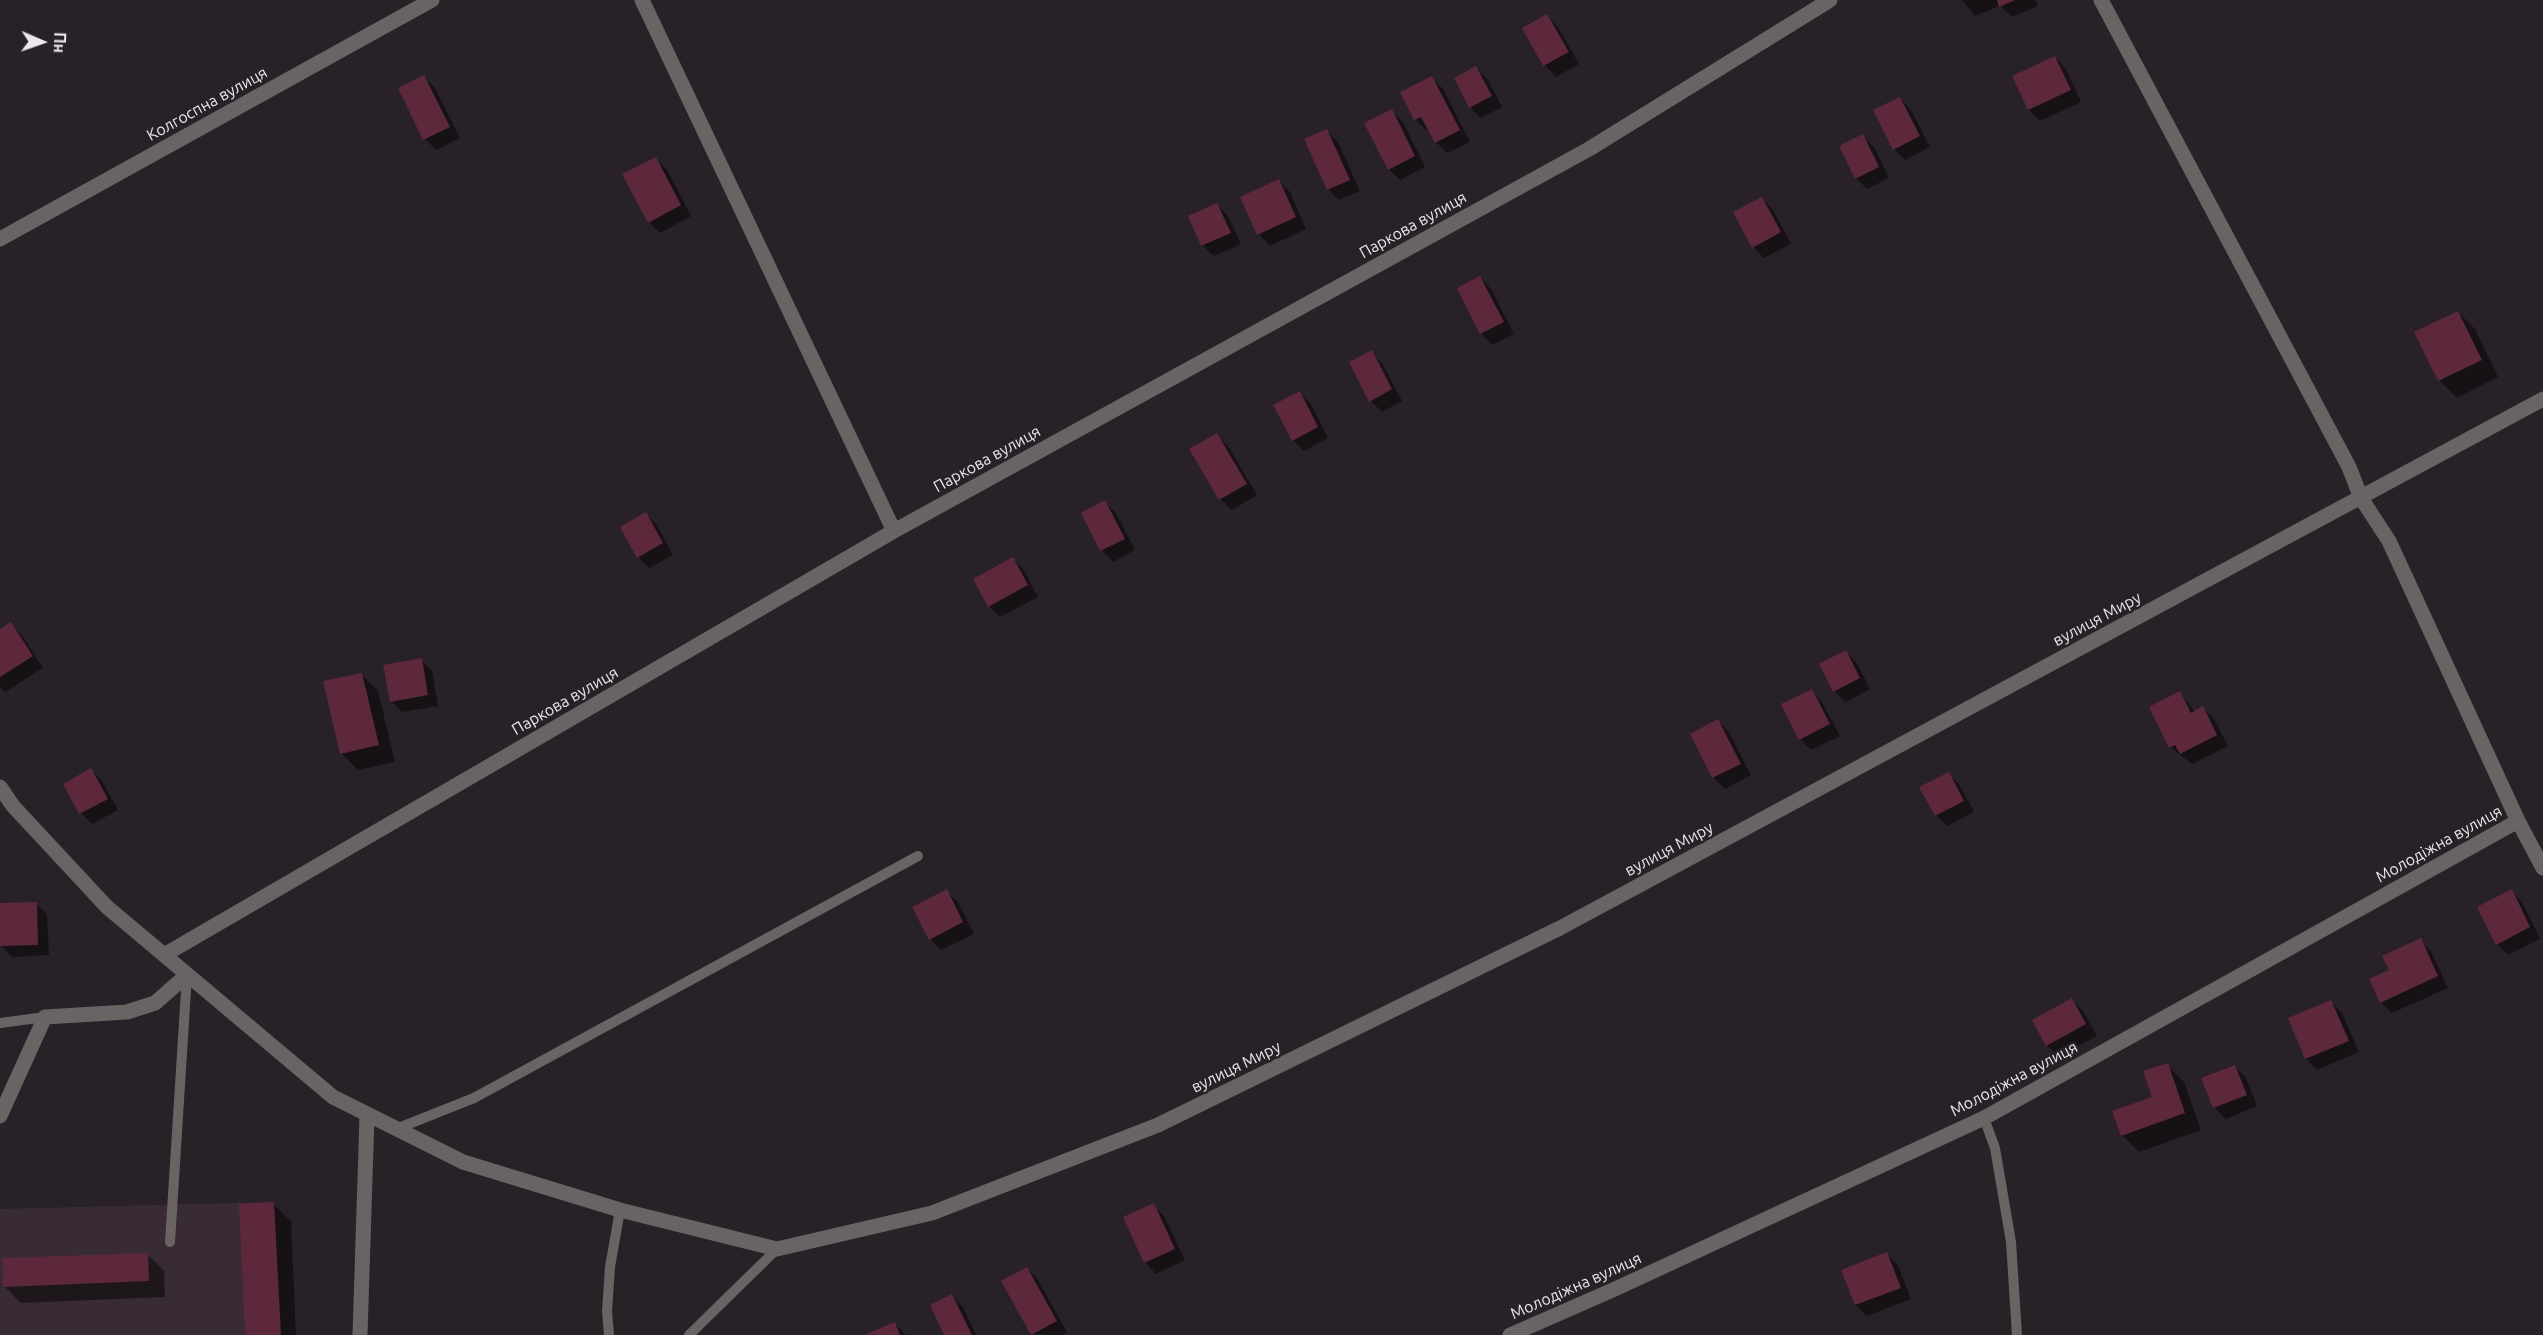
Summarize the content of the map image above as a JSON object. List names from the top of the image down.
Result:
{
  "streets": {
    "street": [
      "Колгоспна вулиця",
      "Паркова вулиця",
      "вулиця Миру",
      "Молодіжна вулиця"
    ]
  },
  "north": "right"
}
